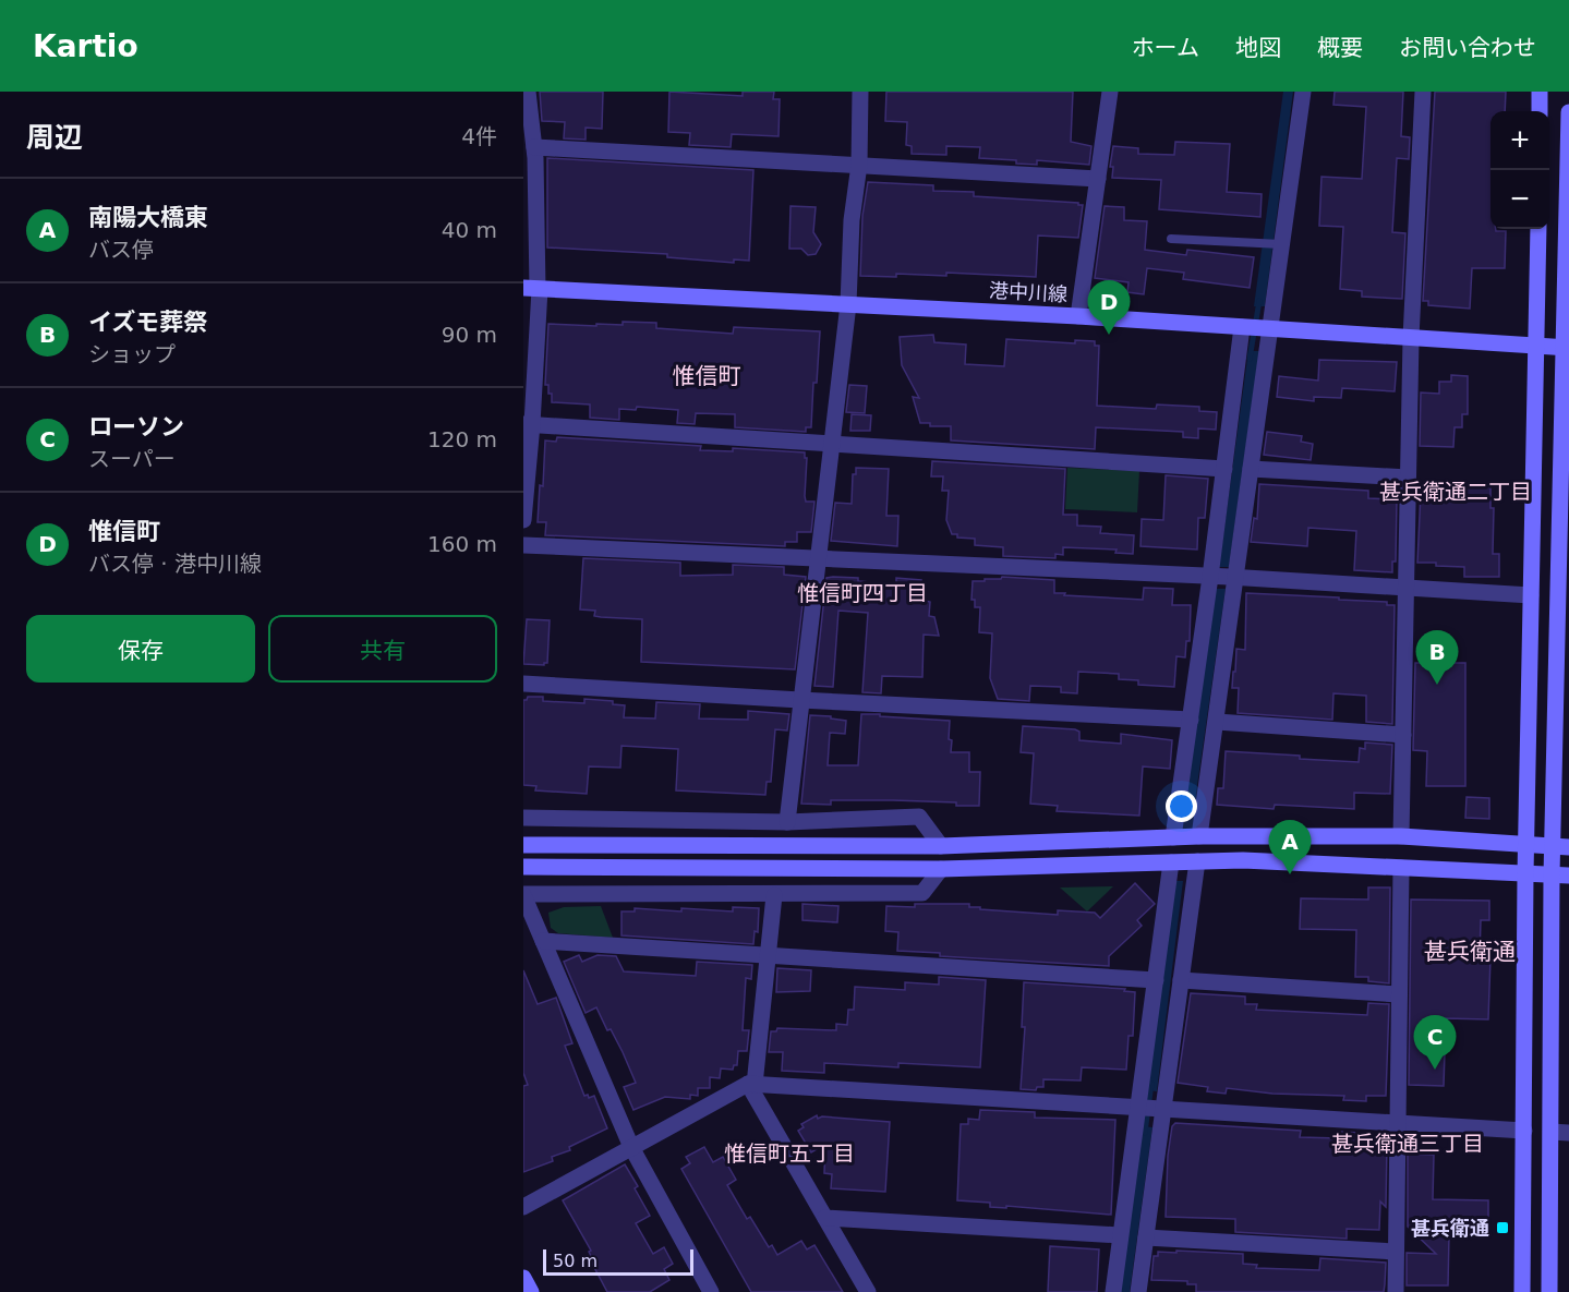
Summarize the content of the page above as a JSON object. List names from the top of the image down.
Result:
{
  "streets": {
    "street": ["港中川線"]
  },
  "districts": [
    "惟信町",
    "甚兵衛通二丁目",
    "惟信町四丁目",
    "甚兵衛通",
    "甚兵衛通三丁目",
    "惟信町五丁目"
  ],
  "places": {
    "transit": ["甚兵衛通"]
  },
  "scale_bar": "50 m",
  "page": {
    "header": "Kartio",
    "nav": [
      "ホーム",
      "地図",
      "概要",
      "お問い合わせ"
    ],
    "heading": ["周辺", "4件"],
    "map_buttons": ["+", "−"],
    "list": [
      {
        "mark": "A",
        "name": "南陽大橋東",
        "note": "バス停",
        "value": "40 m"
      },
      {
        "mark": "B",
        "name": "イズモ葬祭",
        "note": "ショップ",
        "value": "90 m"
      },
      {
        "mark": "C",
        "name": "ローソン",
        "note": "スーパー",
        "value": "120 m"
      },
      {
        "mark": "D",
        "name": "惟信町",
        "note": "バス停 · 港中川線",
        "value": "160 m"
      }
    ],
    "pins": [
      "D",
      "B",
      "A",
      "C"
    ],
    "buttons": ["保存", "共有"],
    "scale": "50 m"
  }
}
